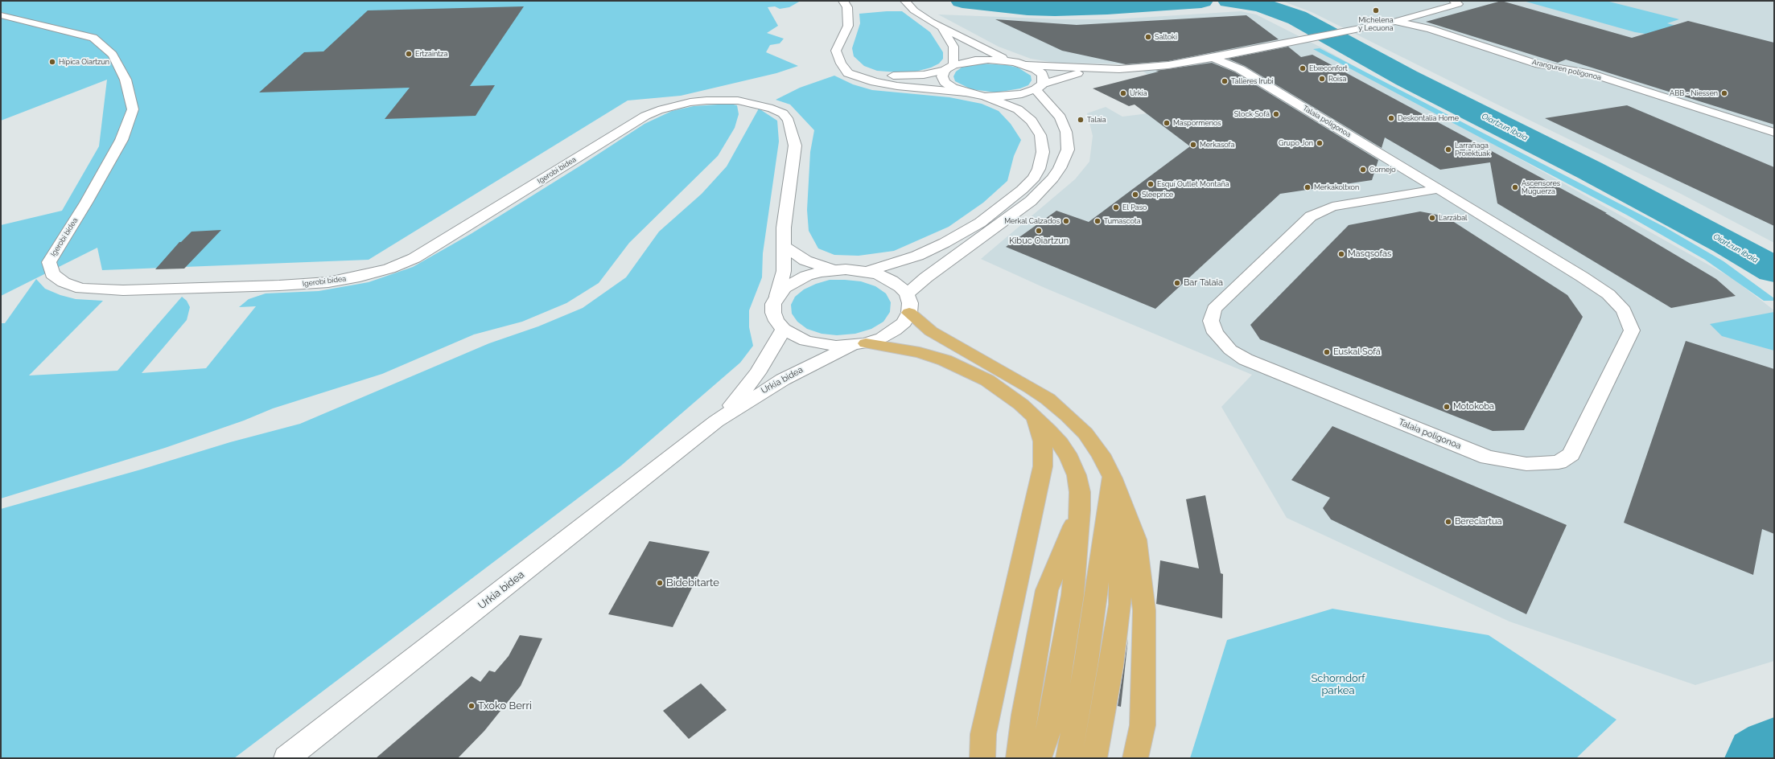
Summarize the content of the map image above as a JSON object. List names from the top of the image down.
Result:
{
  "streets": {
    "street": [
      "Aranguren poligonoa",
      "Talaia poligonoa",
      "Igerobi bidea",
      "Urkia bidea"
    ]
  },
  "crossings": [
    ["Igerobi bidea", "Urkia bidea"]
  ],
  "water": ["Oiartzun ibaia"],
  "parks": ["Schorndorf parkea"],
  "places": [
    "Michelena y Lecuona",
    "Saltoki",
    "Ertzaintza",
    "Hípica Oiartzun",
    "Etxeconfort",
    "Roisa",
    "Talleres Irubi",
    "Urkia",
    "ABB - Niessen",
    "Stock Sofá",
    "Deskontalia Home",
    "Talaia",
    "Maspormenos",
    "Grupo Jon",
    "Merkasofa",
    "Larrañaga Proiektuak",
    "Cornejo",
    "Esquí Outlet Montaña",
    "Merkakoltxon",
    "Ascensores Muguerza",
    "Sleeprice",
    "El Paso",
    "Larzábal",
    "Merkal Calzados",
    "Tumascota",
    "Kibuc Oiartzun",
    "Masqsofas",
    "Bar Talaia",
    "Euskal Sofá",
    "Motokoba",
    "Bereciartua",
    "Bidebitarte",
    "Txoko Berri"
  ]
}
